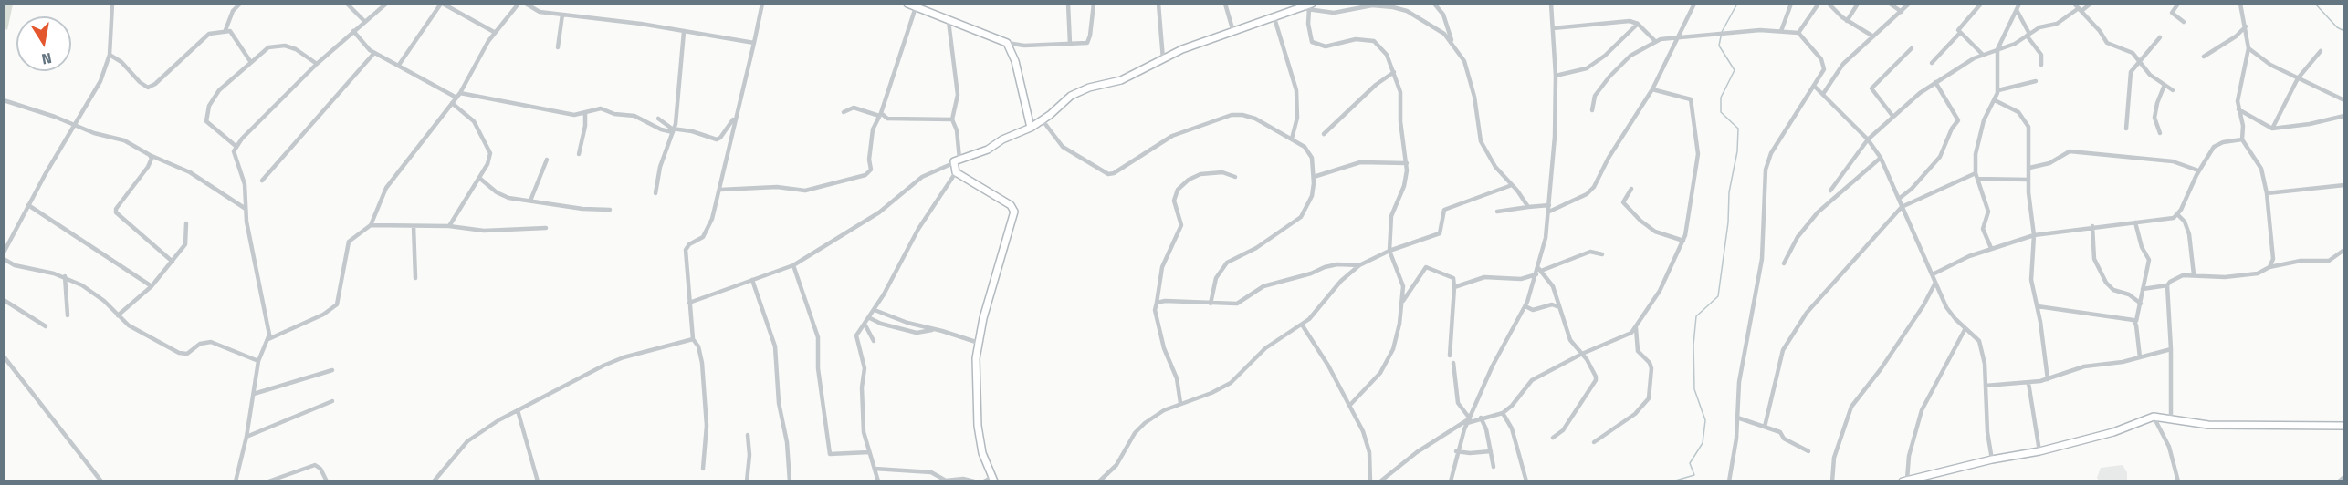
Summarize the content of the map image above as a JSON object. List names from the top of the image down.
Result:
{
  "north": "bottom"
}
